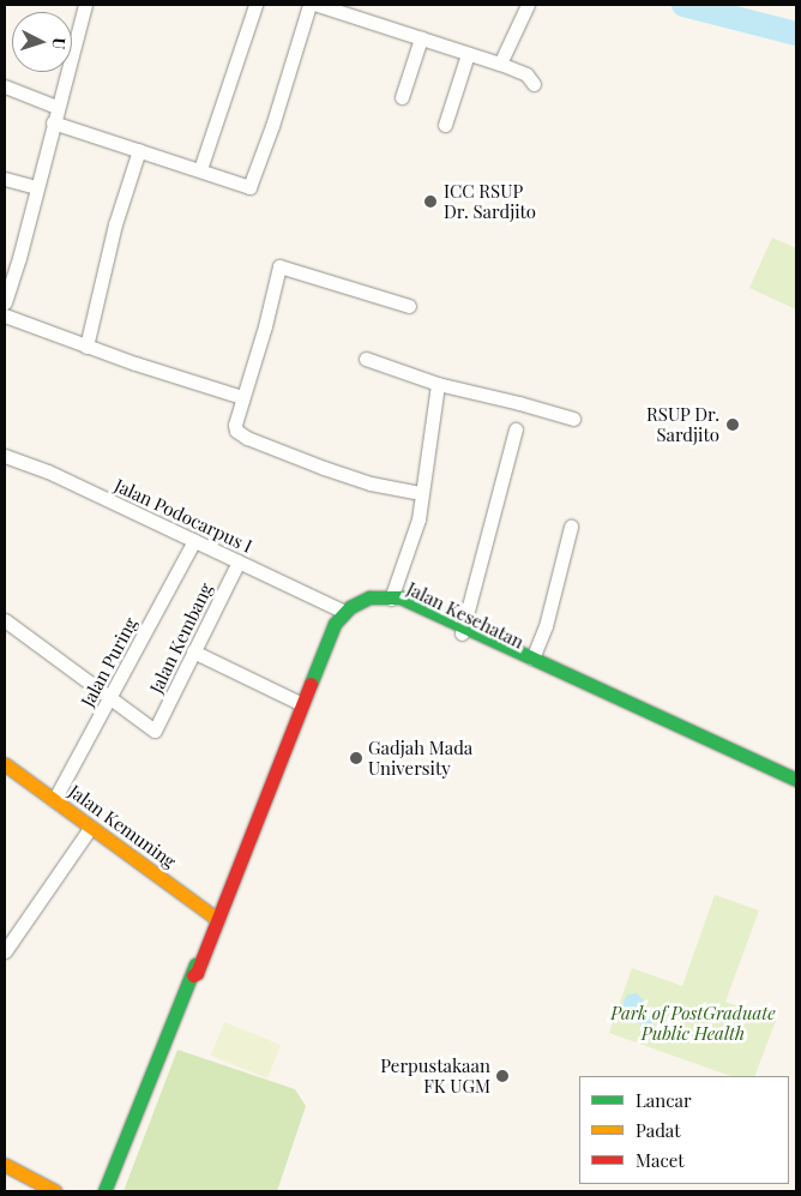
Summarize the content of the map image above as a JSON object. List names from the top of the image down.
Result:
{
  "streets": {
    "street": [
      "Jalan Podocarpus I",
      "Jalan Kesehatan",
      "Jalan Kembang",
      "Jalan Puring",
      "Jalan Kemuning"
    ]
  },
  "crossings": [
    ["Jalan Podocarpus I", "Jalan Kesehatan"],
    ["Jalan Podocarpus I", "Jalan Kembang"],
    ["Jalan Podocarpus I", "Jalan Puring"],
    ["Jalan Kembang", "Jalan Puring"],
    ["Jalan Puring", "Jalan Kemuning"]
  ],
  "parks": ["Park of PostGraduate Public Health"],
  "places": [
    "ICC RSUP Dr. Sardjito",
    "RSUP Dr. Sardjito",
    "Gadjah Mada University",
    "Perpustakaan FK UGM"
  ],
  "legend": ["Lancar", "Padat", "Macet"],
  "north": "right"
}
